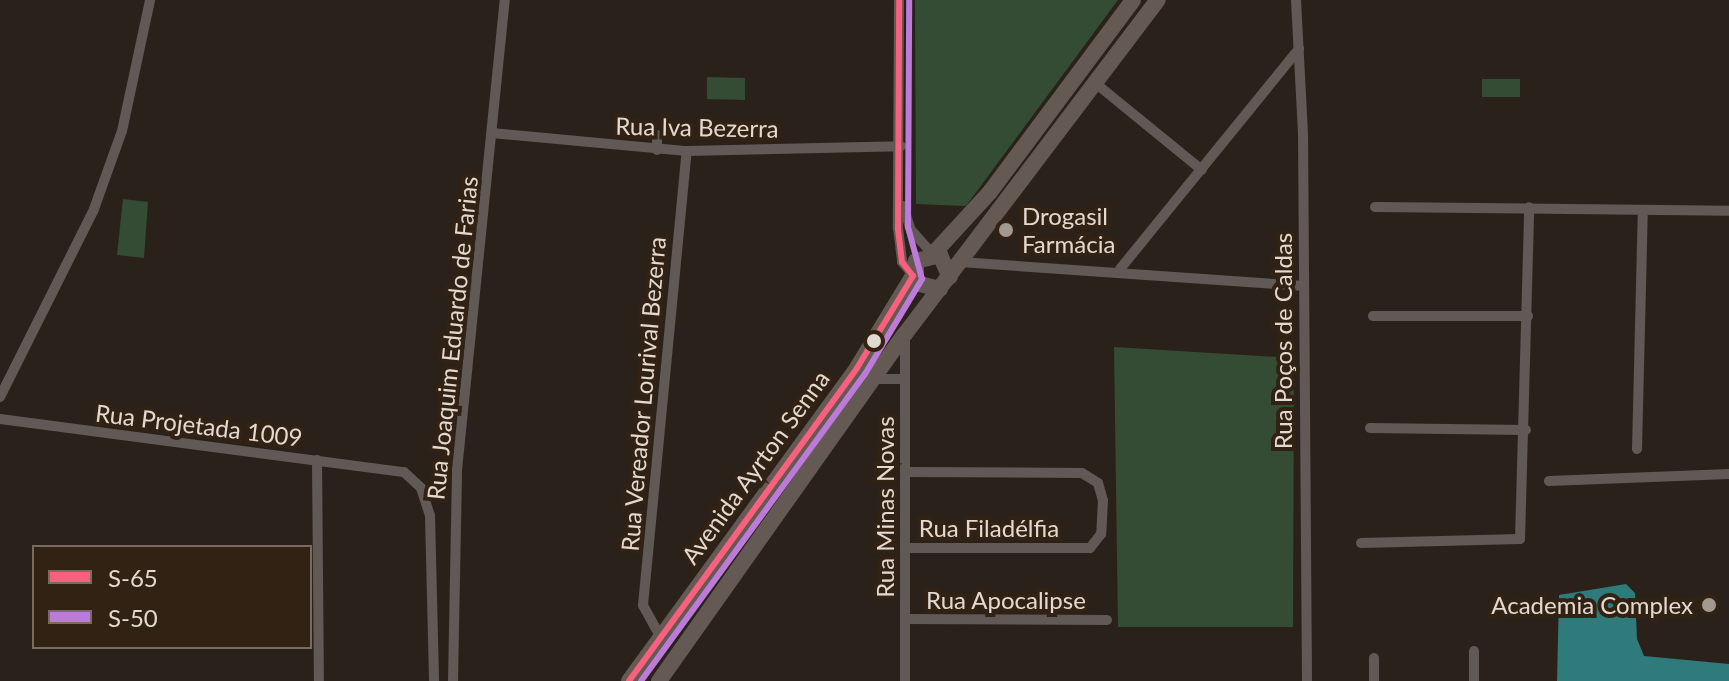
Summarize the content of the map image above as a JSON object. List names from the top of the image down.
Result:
{
  "streets": {
    "main road": ["Avenida Ayrton Senna"],
    "street": [
      "Rua Iva Bezerra",
      "Rua Joaquim Eduardo de Farias",
      "Rua Poços de Caldas",
      "Rua Vereador Lourival Bezerra",
      "Rua Projetada 1009",
      "Rua Minas Novas",
      "Rua Filadélfia",
      "Rua Apocalipse"
    ]
  },
  "crossings": [
    ["Rua Iva Bezerra", "Rua Joaquim Eduardo de Farias"],
    ["Rua Iva Bezerra", "Rua Vereador Lourival Bezerra"],
    ["Rua Joaquim Eduardo de Farias", "Rua Projetada 1009"],
    ["Rua Vereador Lourival Bezerra", "Avenida Ayrton Senna"],
    ["Avenida Ayrton Senna", "Rua Minas Novas"],
    ["Rua Minas Novas", "Rua Filadélfia"],
    ["Rua Minas Novas", "Rua Apocalipse"]
  ],
  "places": ["Drogasil Farmácia", "Academia Complex"],
  "lines": ["transit line S-65", "transit line S-50"],
  "legend": ["S-65", "S-50"]
}
